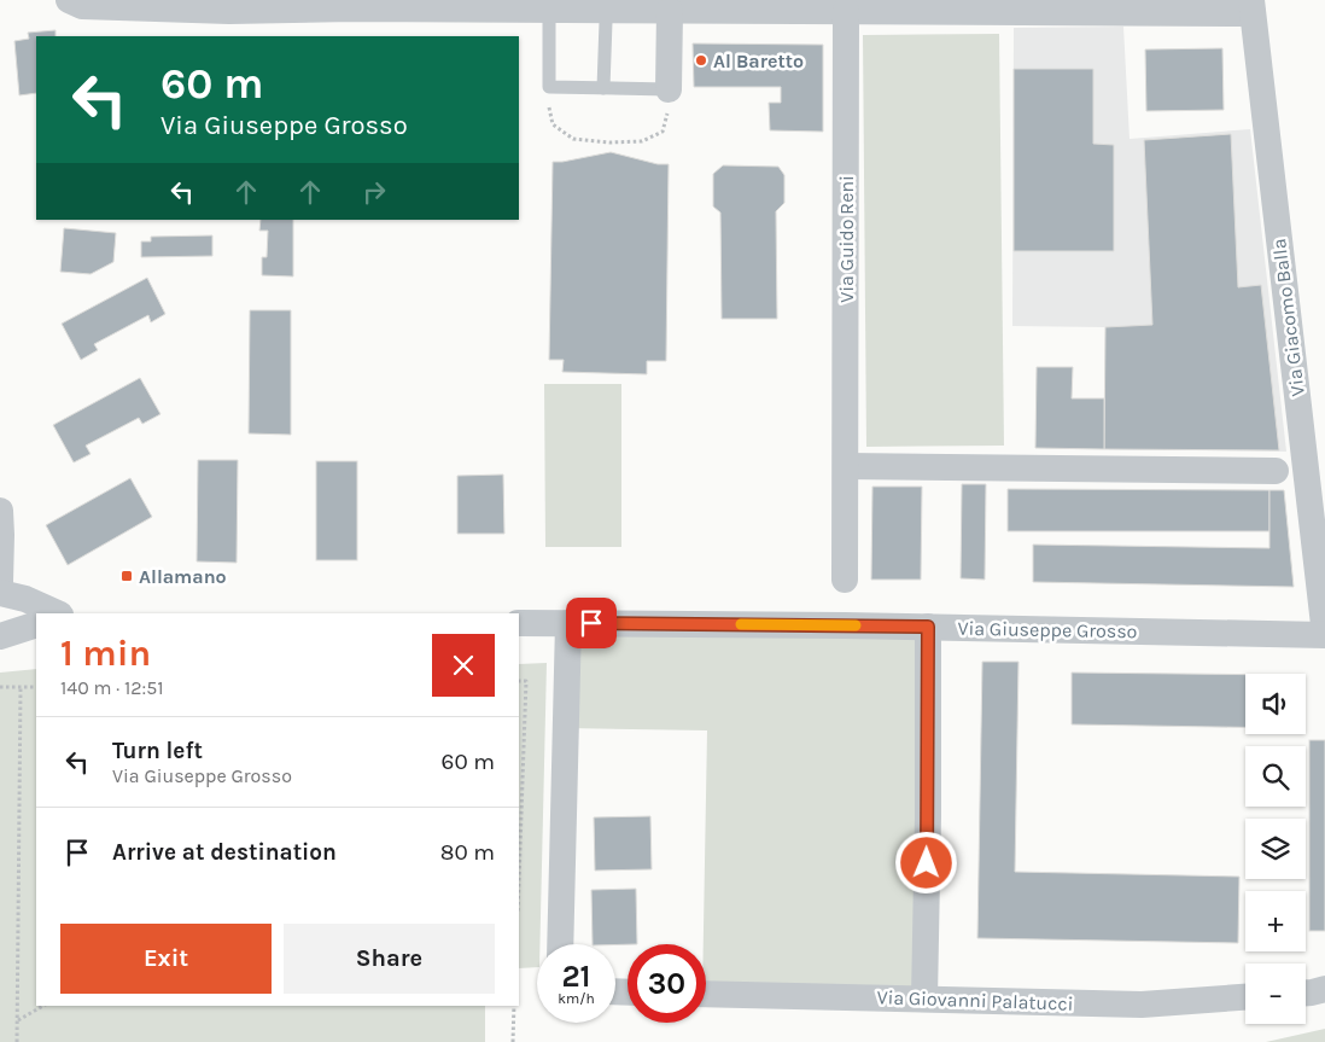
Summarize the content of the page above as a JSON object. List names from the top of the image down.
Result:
{
  "streets": {
    "street": [
      "Via Guido Reni",
      "Via Giacomo Balla",
      "Via Giuseppe Grosso",
      "Via Giovanni Palatucci"
    ]
  },
  "crossings": [
    ["Via Giacomo Balla", "Via Giuseppe Grosso"]
  ],
  "places": {
    "other": ["Al Baretto"],
    "transit": ["Allamano"]
  },
  "page": {
    "turn": ["60 m", "Via Giuseppe Grosso"],
    "heading": ["1 min", "140 m · 12:51"],
    "map_buttons": ["+", "−"],
    "list": [
      {
        "name": "Turn left",
        "note": "Via Giuseppe Grosso",
        "value": "60 m"
      },
      {
        "name": "Arrive at destination",
        "value": "80 m"
      }
    ],
    "buttons": ["Exit", "Share"],
    "speed": "21 km/h",
    "limit": "30"
  }
}
